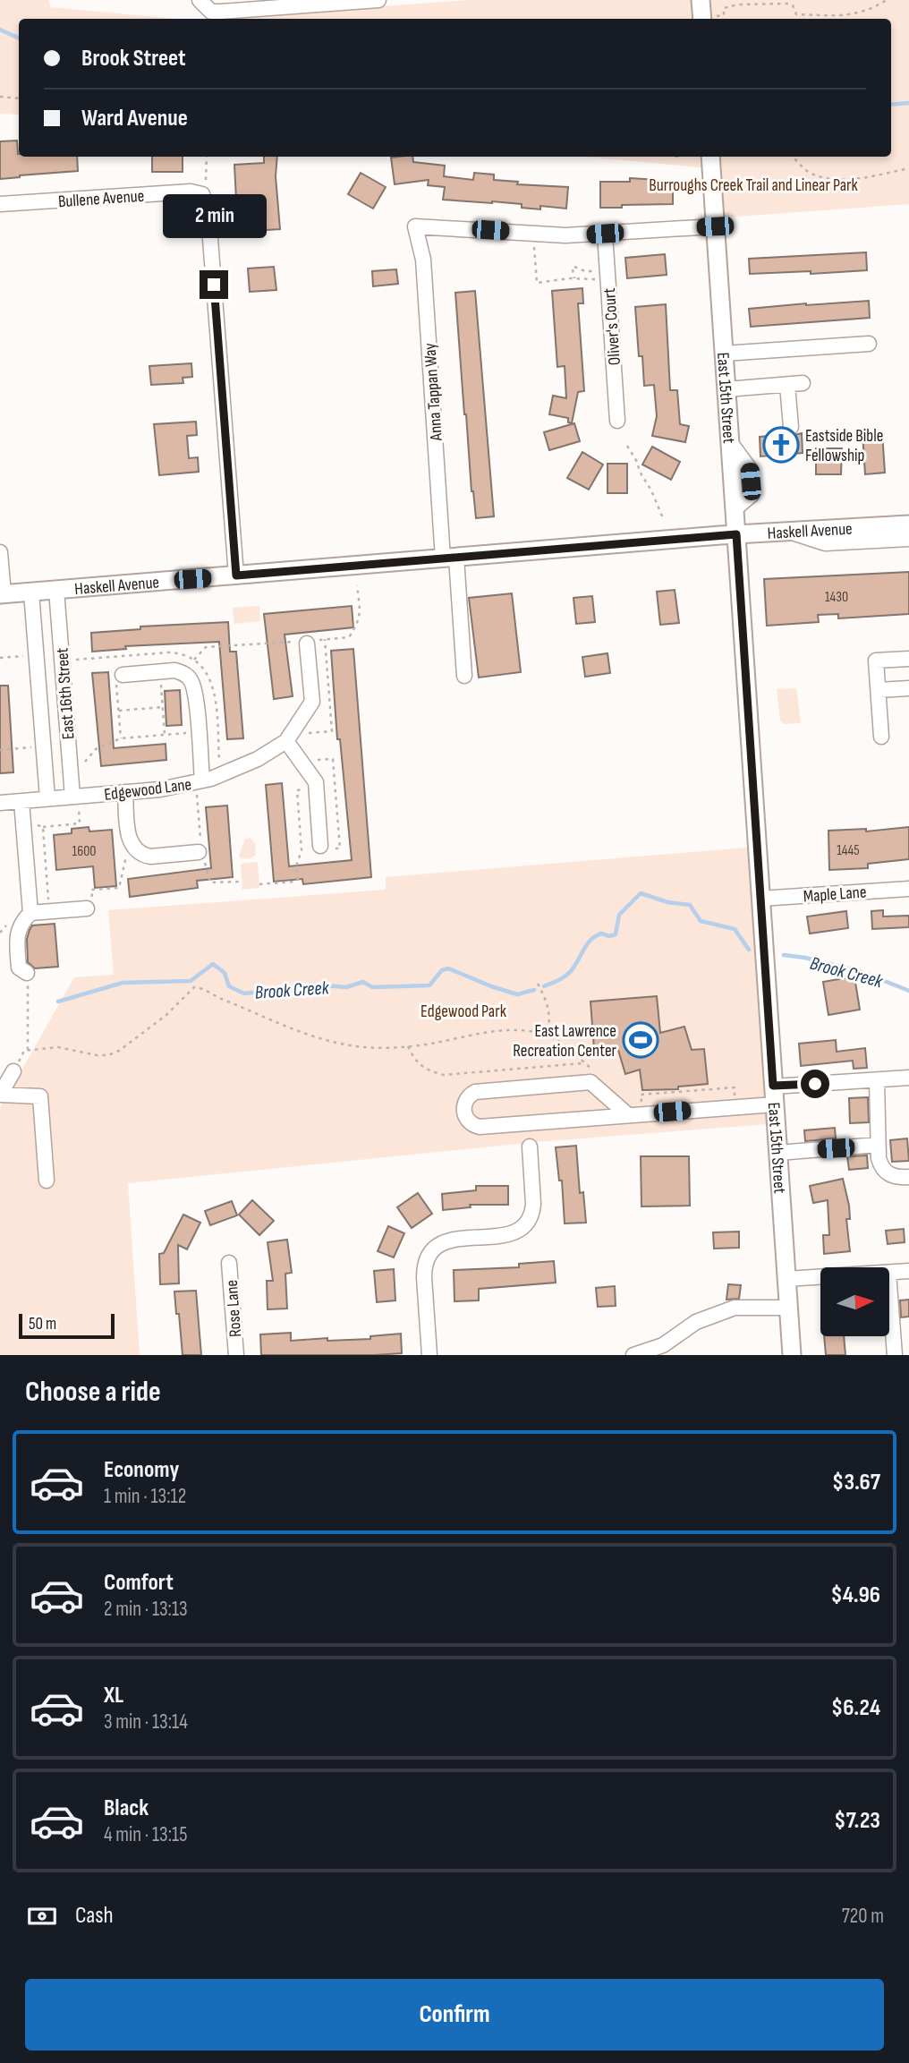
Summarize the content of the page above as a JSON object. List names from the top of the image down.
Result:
{
  "streets": {
    "main road": ["East 15th Street", "Haskell Avenue"],
    "street": [
      "Bullene Avenue",
      "Oliver's Court",
      "Anna Tappan Way",
      "East 16th Street",
      "Edgewood Lane",
      "Maple Lane",
      "Rose Lane"
    ]
  },
  "crossings": [
    ["Oliver's Court", "Anna Tappan Way"],
    ["Anna Tappan Way", "Haskell Avenue"],
    ["East 15th Street", "Haskell Avenue"],
    ["East 15th Street", "Maple Lane"],
    ["Haskell Avenue", "East 16th Street"],
    ["East 16th Street", "Edgewood Lane"]
  ],
  "water": ["Brook Creek"],
  "parks": ["Burroughs Creek Trail and Linear Park", "Edgewood Park"],
  "places": {
    "church": ["Eastside Bible Fellowship"],
    "sports": ["East Lawrence Recreation Center"]
  },
  "house_numbers": ["1430", "1445", "1600"],
  "scale_bar": "50 m",
  "north": "right",
  "page": {
    "banner": ["Brook Street", "Ward Avenue"],
    "bubble": "2 min",
    "scale": "50 m",
    "heading": "Choose a ride",
    "list": [
      {
        "name": "Economy",
        "note": "1 min · 13:12",
        "value": "$3.67"
      },
      {
        "name": "Comfort",
        "note": "2 min · 13:13",
        "value": "$4.96"
      },
      {
        "name": "XL",
        "note": "3 min · 13:14",
        "value": "$6.24"
      },
      {
        "name": "Black",
        "note": "4 min · 13:15",
        "value": "$7.23"
      }
    ],
    "pay": ["Cash", "720 m"],
    "buttons": "Confirm"
  }
}
